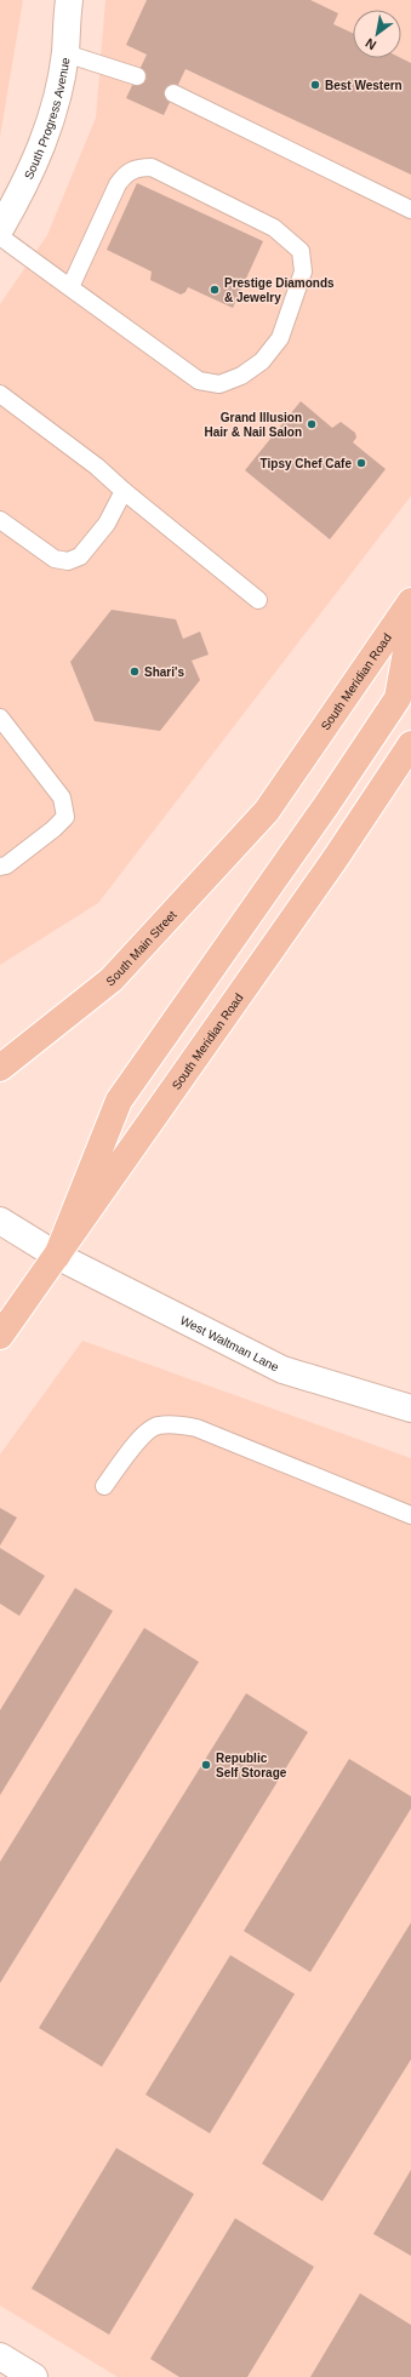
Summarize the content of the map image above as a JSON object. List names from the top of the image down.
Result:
{
  "streets": {
    "main road": ["South Meridian Road", "South Main Street"],
    "street": ["South Progress Avenue", "West Waltman Lane"]
  },
  "crossings": [
    ["South Meridian Road", "South Main Street"],
    ["South Meridian Road", "West Waltman Lane"]
  ],
  "places": [
    "Best Western",
    "Prestige Diamonds & Jewelry",
    "Grand Illusion Hair & Nail Salon",
    "Tipsy Chef Cafe",
    "Shari's",
    "Republic Self Storage"
  ],
  "north": "bottom left"
}
